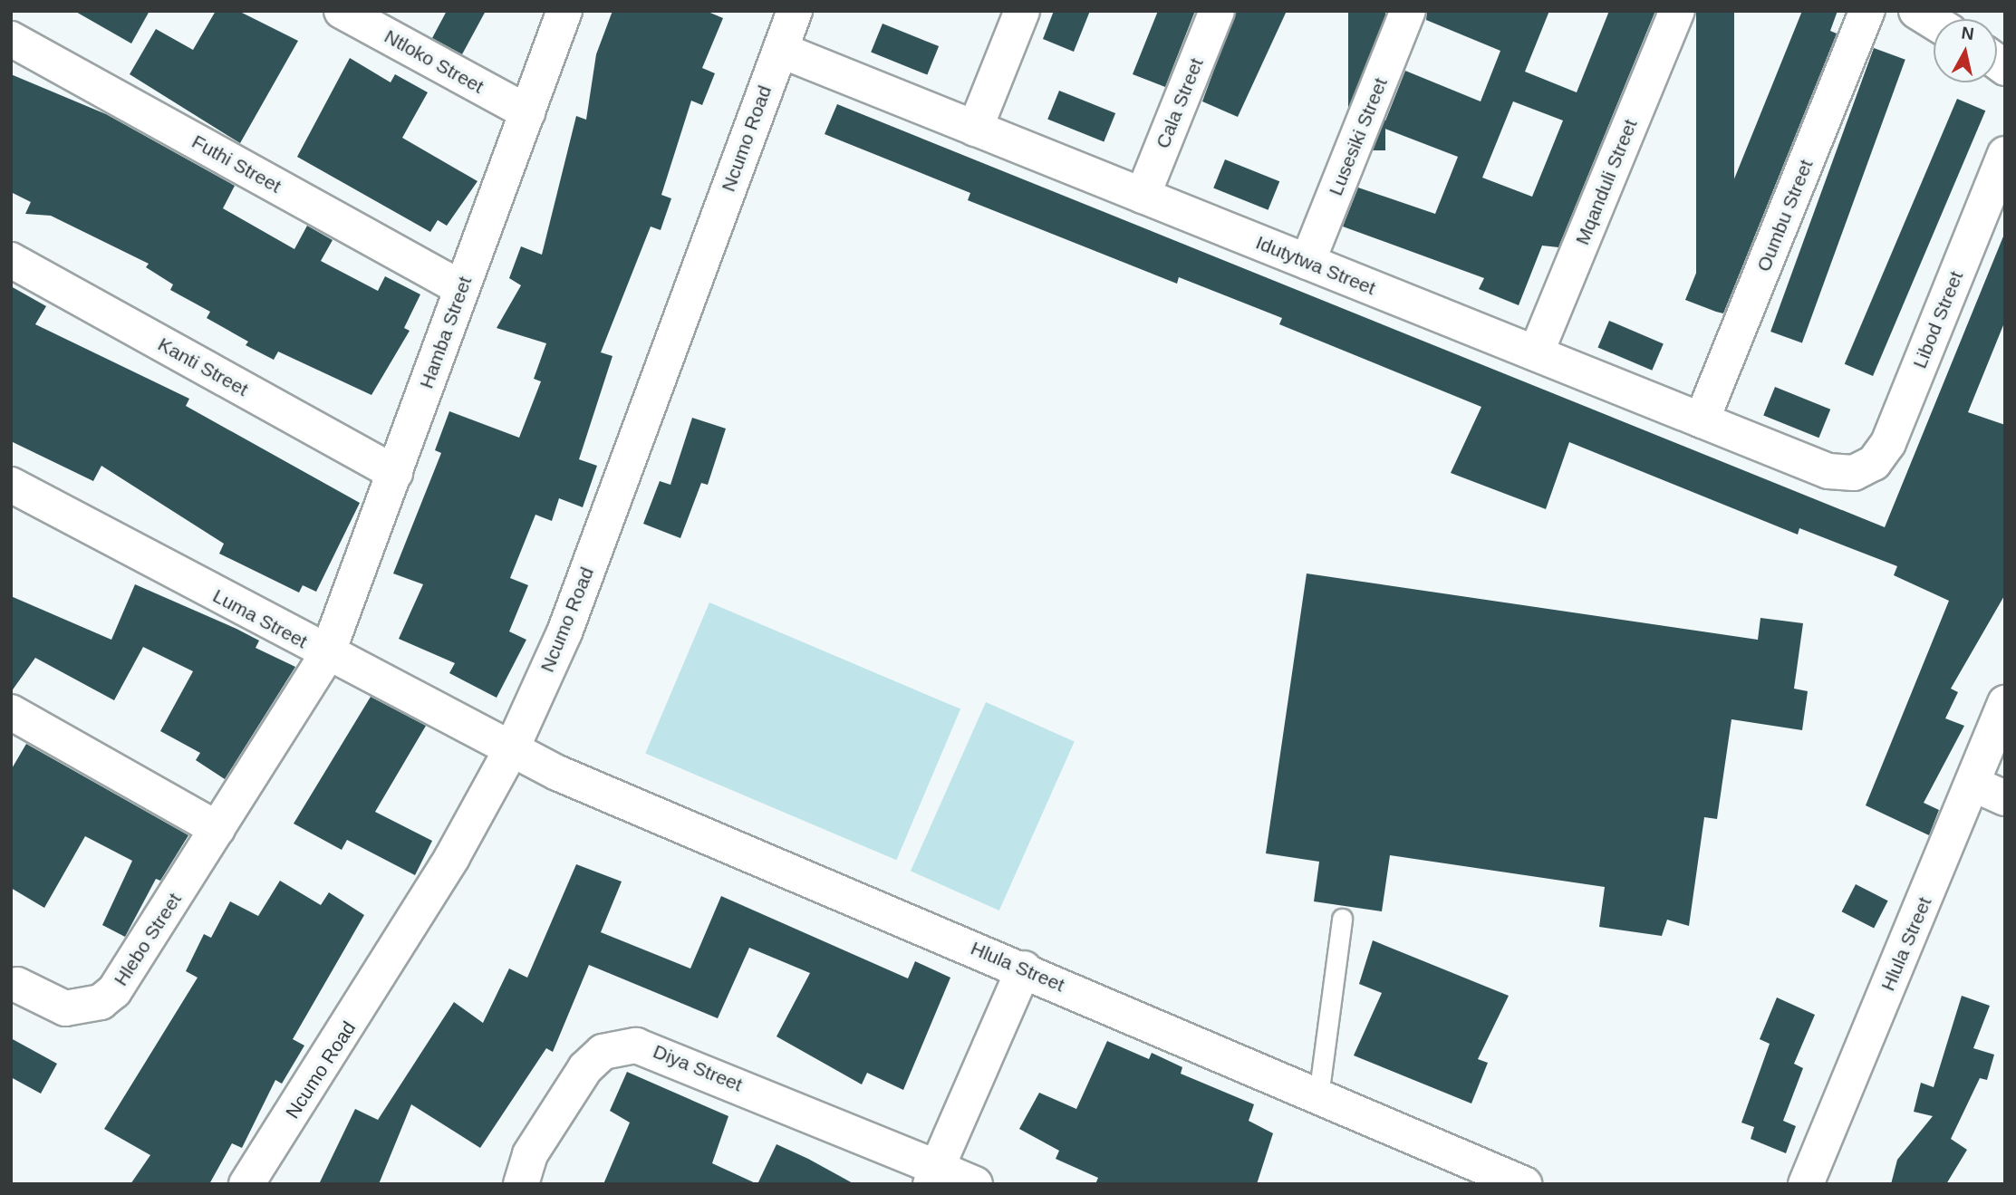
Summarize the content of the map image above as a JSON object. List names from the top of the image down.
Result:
{
  "streets": {
    "street": [
      "Ntloko Street",
      "Cala Street",
      "Lusesiki Street",
      "Ncumo Road",
      "Futhi Street",
      "Mqanduli Street",
      "Oumbu Street",
      "Idutytwa Street",
      "Libod Street",
      "Hamba Street",
      "Kanti Street",
      "Luma Street",
      "Hlebo Street",
      "Hlula Street",
      "Diya Street"
    ]
  },
  "crossings": [
    ["Ntloko Street", "Hamba Street"],
    ["Cala Street", "Idutytwa Street"],
    ["Lusesiki Street", "Idutytwa Street"],
    ["Ncumo Road", "Idutytwa Street"],
    ["Ncumo Road", "Luma Street"],
    ["Ncumo Road", "Hlula Street"],
    ["Futhi Street", "Hamba Street"],
    ["Mqanduli Street", "Idutytwa Street"],
    ["Oumbu Street", "Idutytwa Street"],
    ["Idutytwa Street", "Libod Street"],
    ["Hamba Street", "Kanti Street"],
    ["Hamba Street", "Luma Street"],
    ["Hamba Street", "Hlebo Street"],
    ["Luma Street", "Hlebo Street"],
    ["Luma Street", "Hlula Street"]
  ],
  "north": "top"
}
